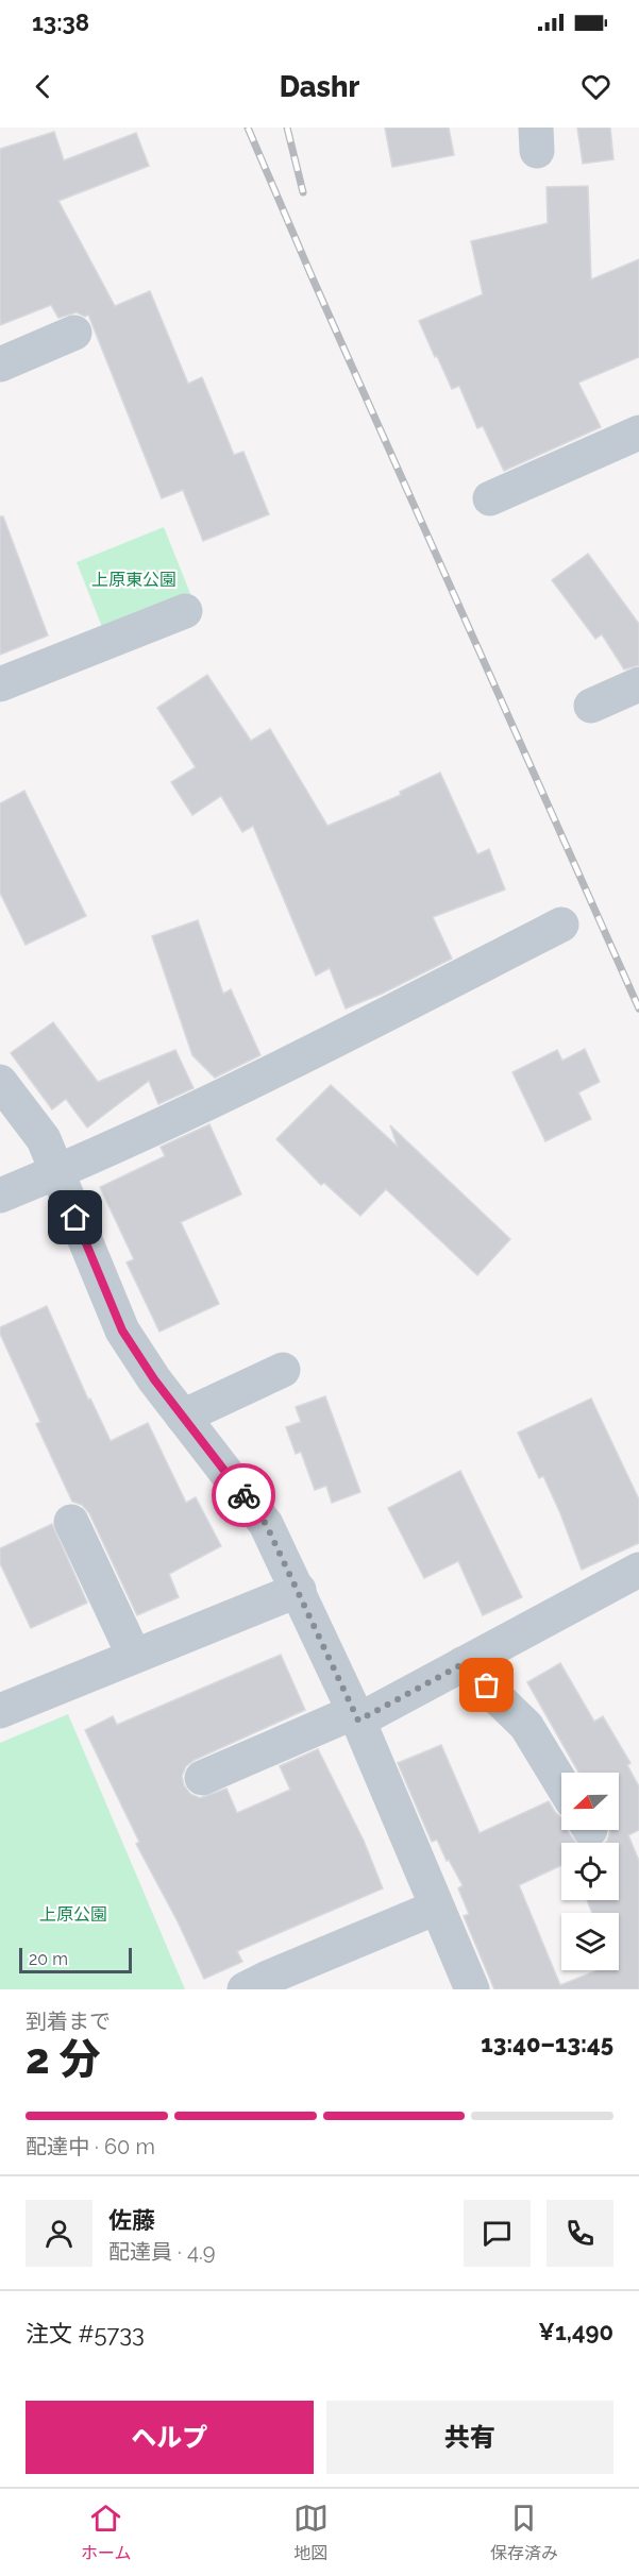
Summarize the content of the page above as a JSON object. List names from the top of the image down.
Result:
{
  "parks": ["上原東公園", "上原公園"],
  "scale_bar": "20 m",
  "north": "left",
  "page": {
    "status": "13:38",
    "header": "Dashr",
    "scale": "20 m",
    "heading": ["2 分", "到着まで", "13:40–13:45"],
    "panel": [
      "佐藤",
      "配達員 · 4.9",
      "注文 #5733",
      "¥1,490"
    ],
    "bar": "配達中 · 60 m",
    "buttons": ["ヘルプ", "共有"],
    "tabs": ["ホーム", "地図", "保存済み"]
  }
}
